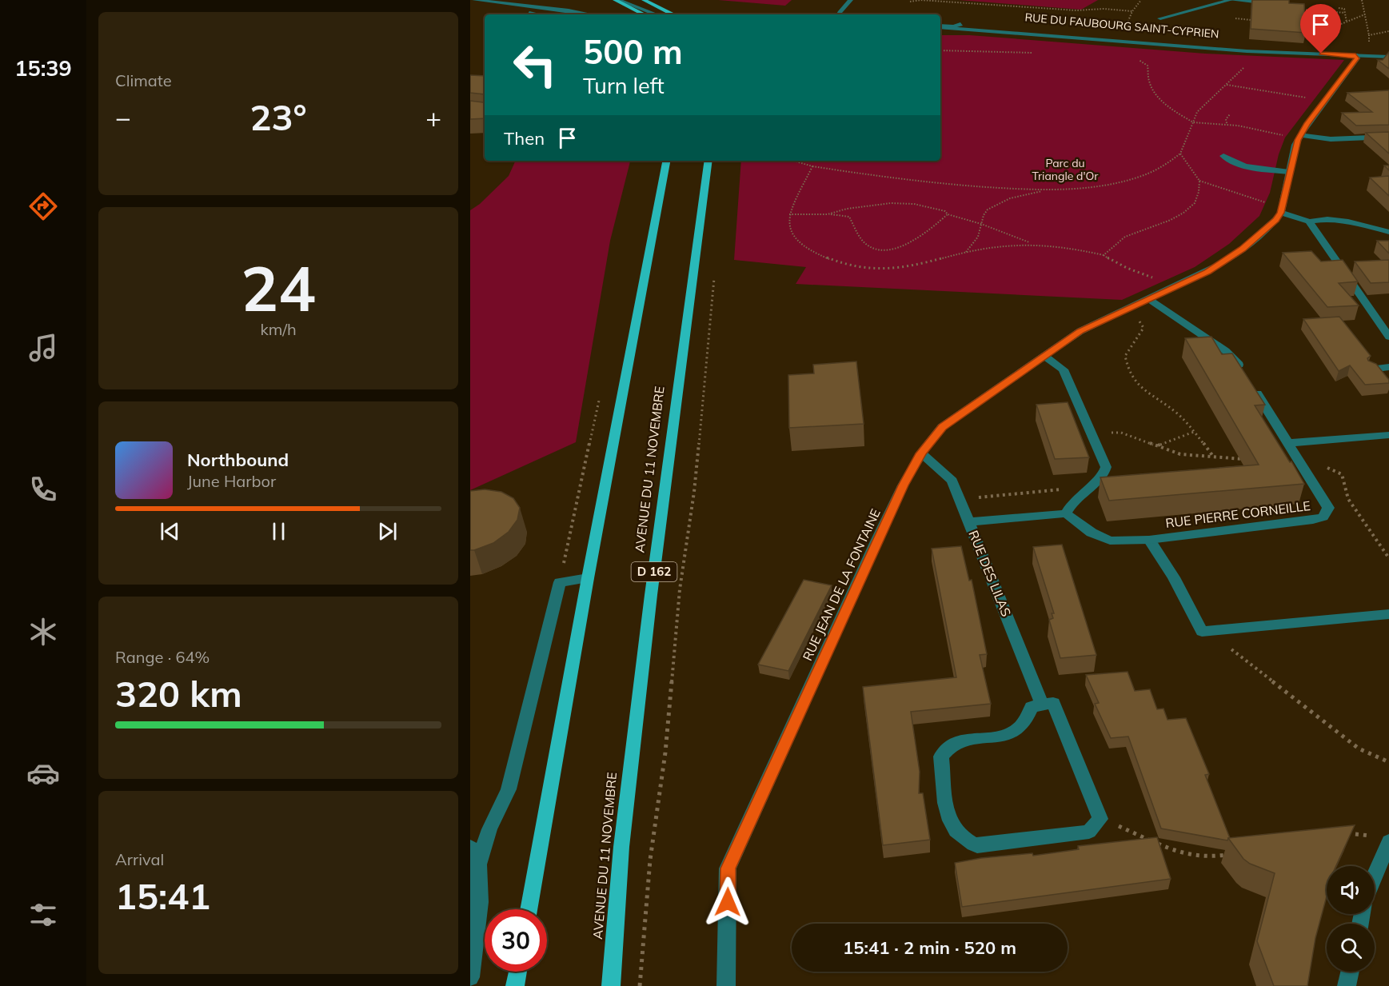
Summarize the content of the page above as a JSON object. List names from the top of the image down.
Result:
{
  "streets": {
    "main road": ["AVENUE DU 11 NOVEMBRE", "D 162"],
    "street": [
      "RUE DU FAUBOURG SAINT-CYPRIEN",
      "RUE PIERRE CORNEILLE",
      "RUE DES LILAS",
      "RUE JEAN DE LA FONTAINE"
    ]
  },
  "crossings": [
    ["RUE DES LILAS", "RUE JEAN DE LA FONTAINE"]
  ],
  "parks": ["Parc du Triangle d'Or"],
  "page": {
    "tabs": "15:39",
    "tile": [
      "Climate",
      ["24", "km/h"],
      ["Range · 64%", "320 km"],
      ["Arrival", "15:41"]
    ],
    "turn": ["500 m", "Turn left"],
    "heat": ["−", "23°", "+"],
    "then": "Then",
    "song": ["Northbound", "June Harbor"],
    "limit": "30",
    "trip": "15:41 · 2 min · 520 m"
  }
}
